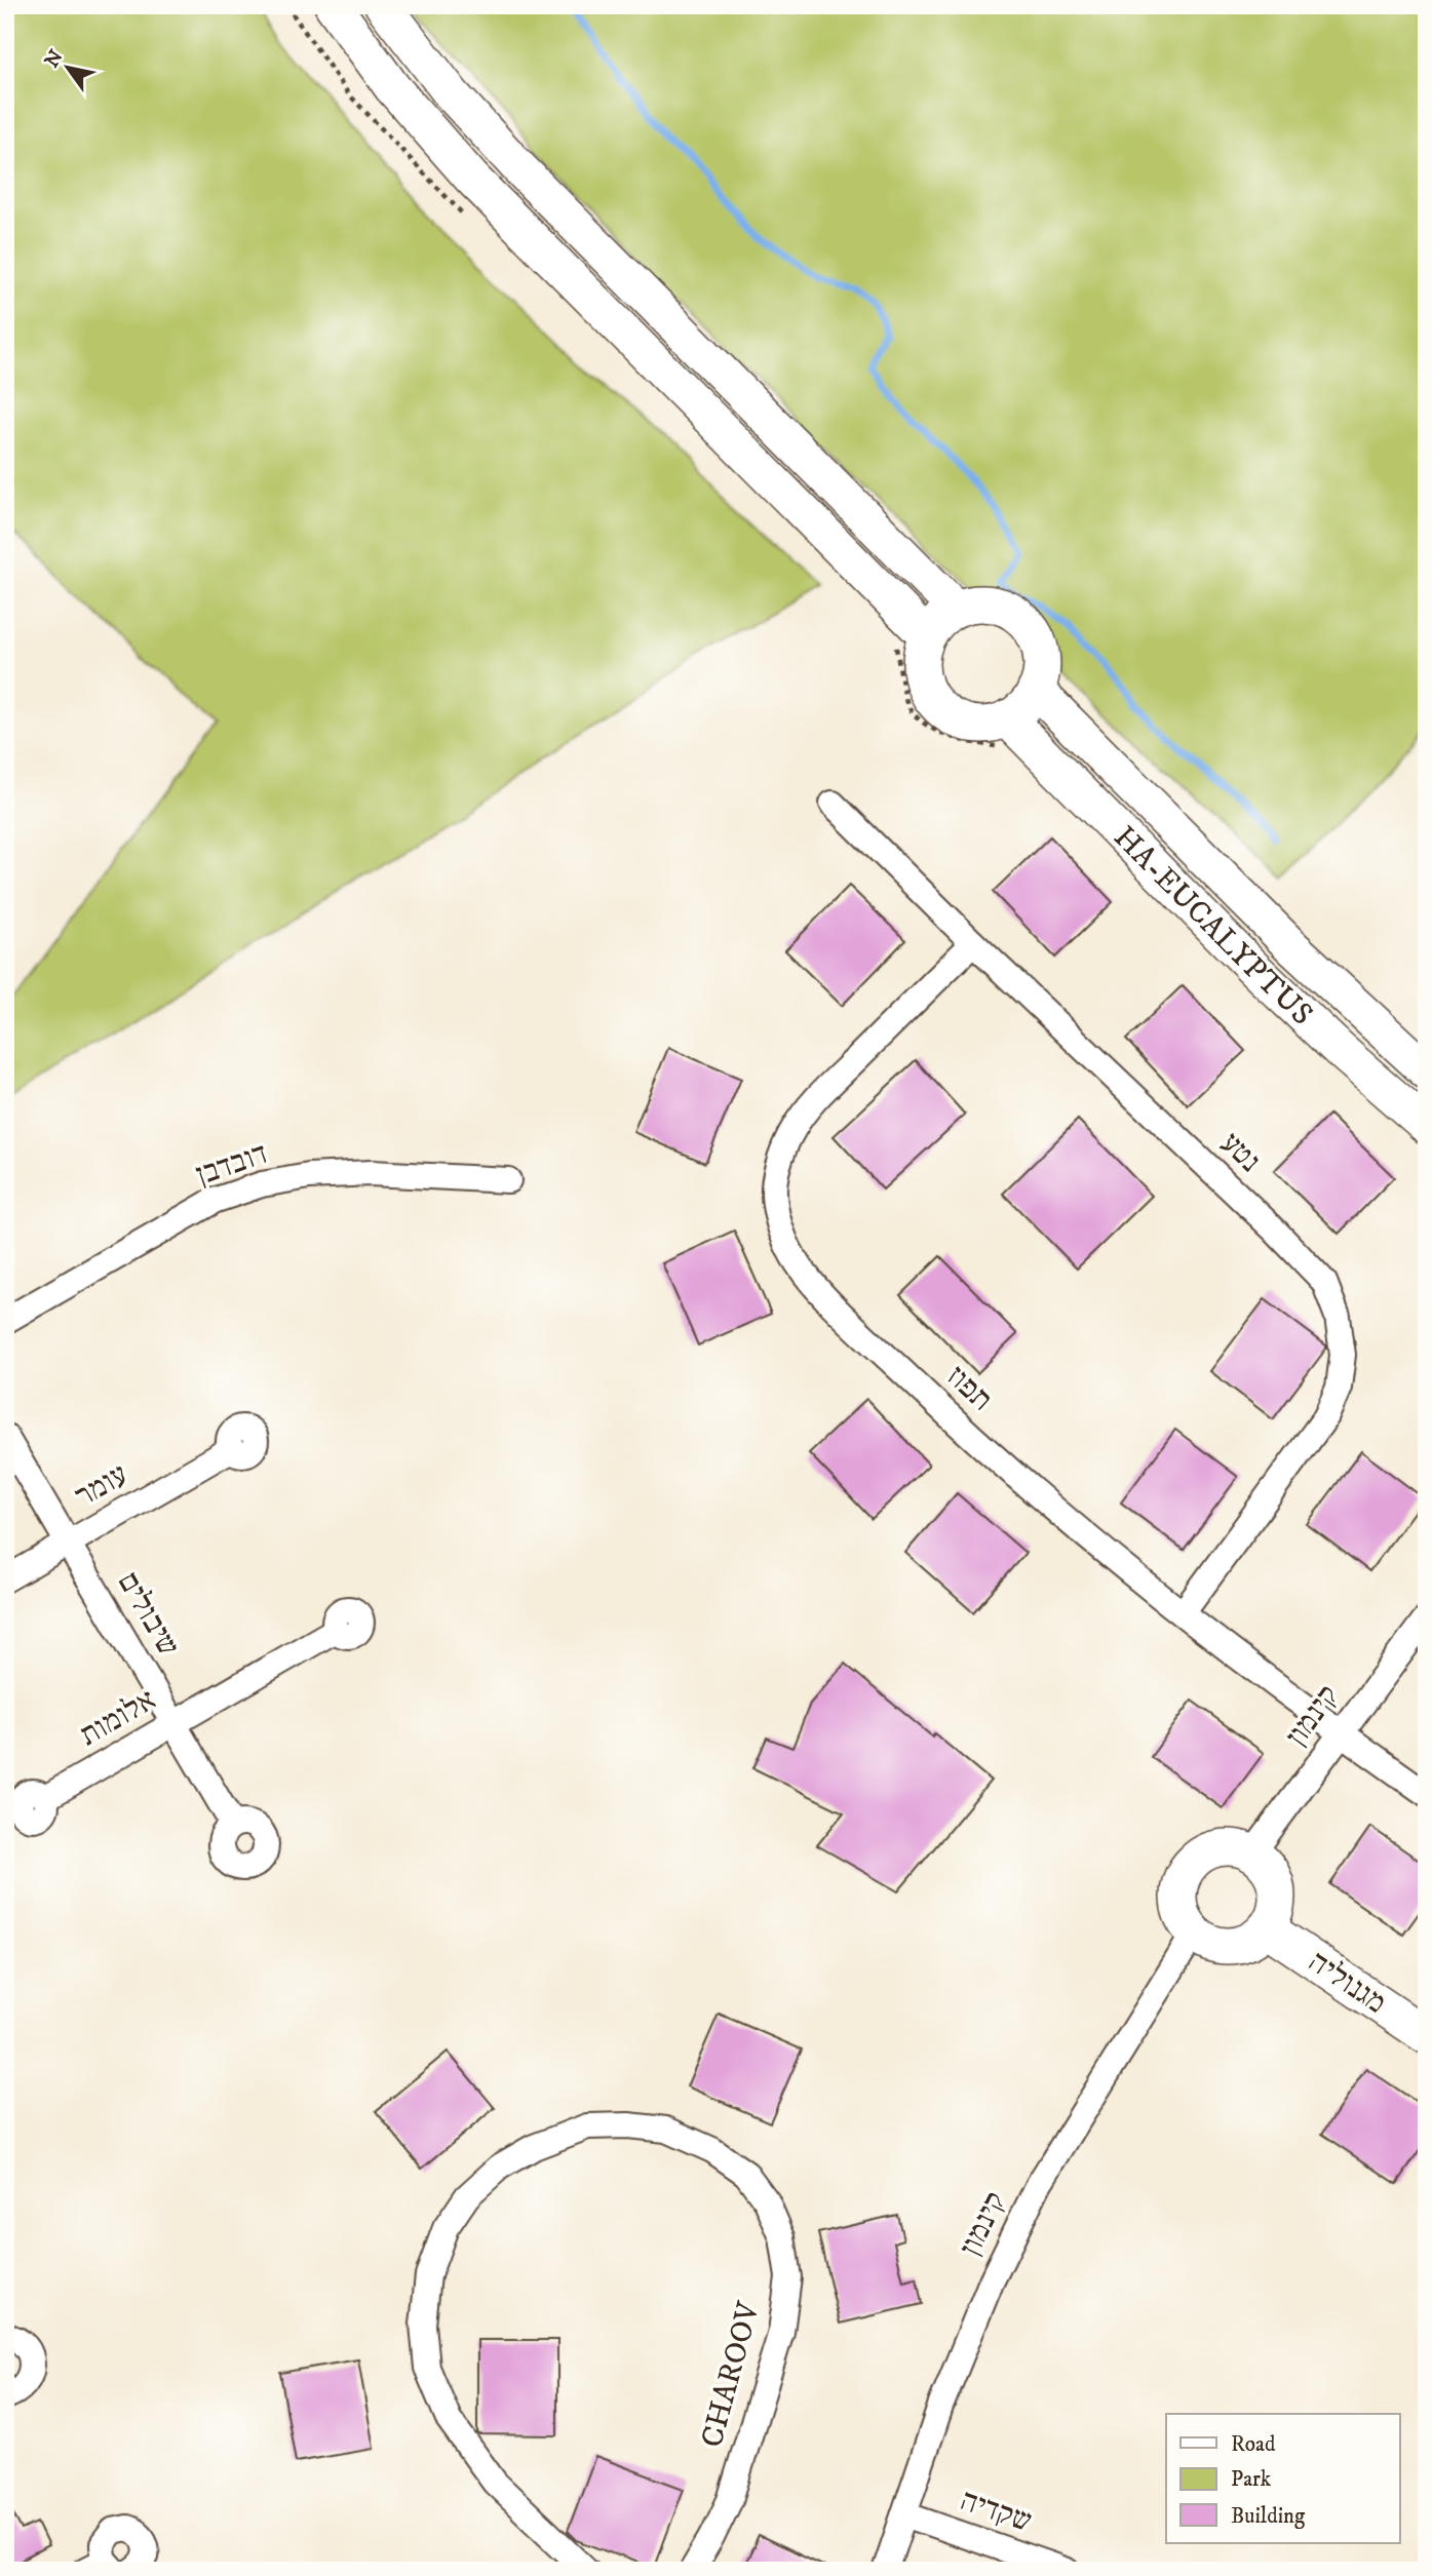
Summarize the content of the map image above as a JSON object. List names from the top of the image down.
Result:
{
  "streets": {
    "main road": ["HA-EUCALYPTUS", "מגנוליה"],
    "street": [
      "נטע",
      "דובדבן",
      "תפוז",
      "עומר",
      "שיבולים",
      "קינמון",
      "אלומות",
      "CHAROOV",
      "שקדיה"
    ]
  },
  "crossings": [
    ["נטע", "תפוז"],
    ["תפוז", "קינמון"],
    ["עומר", "שיבולים"],
    ["שיבולים", "אלומות"],
    ["קינמון", "מגנוליה"],
    ["קינמון", "שקדיה"]
  ],
  "legend": ["Road", "Park", "Building"],
  "north": "top left"
}
